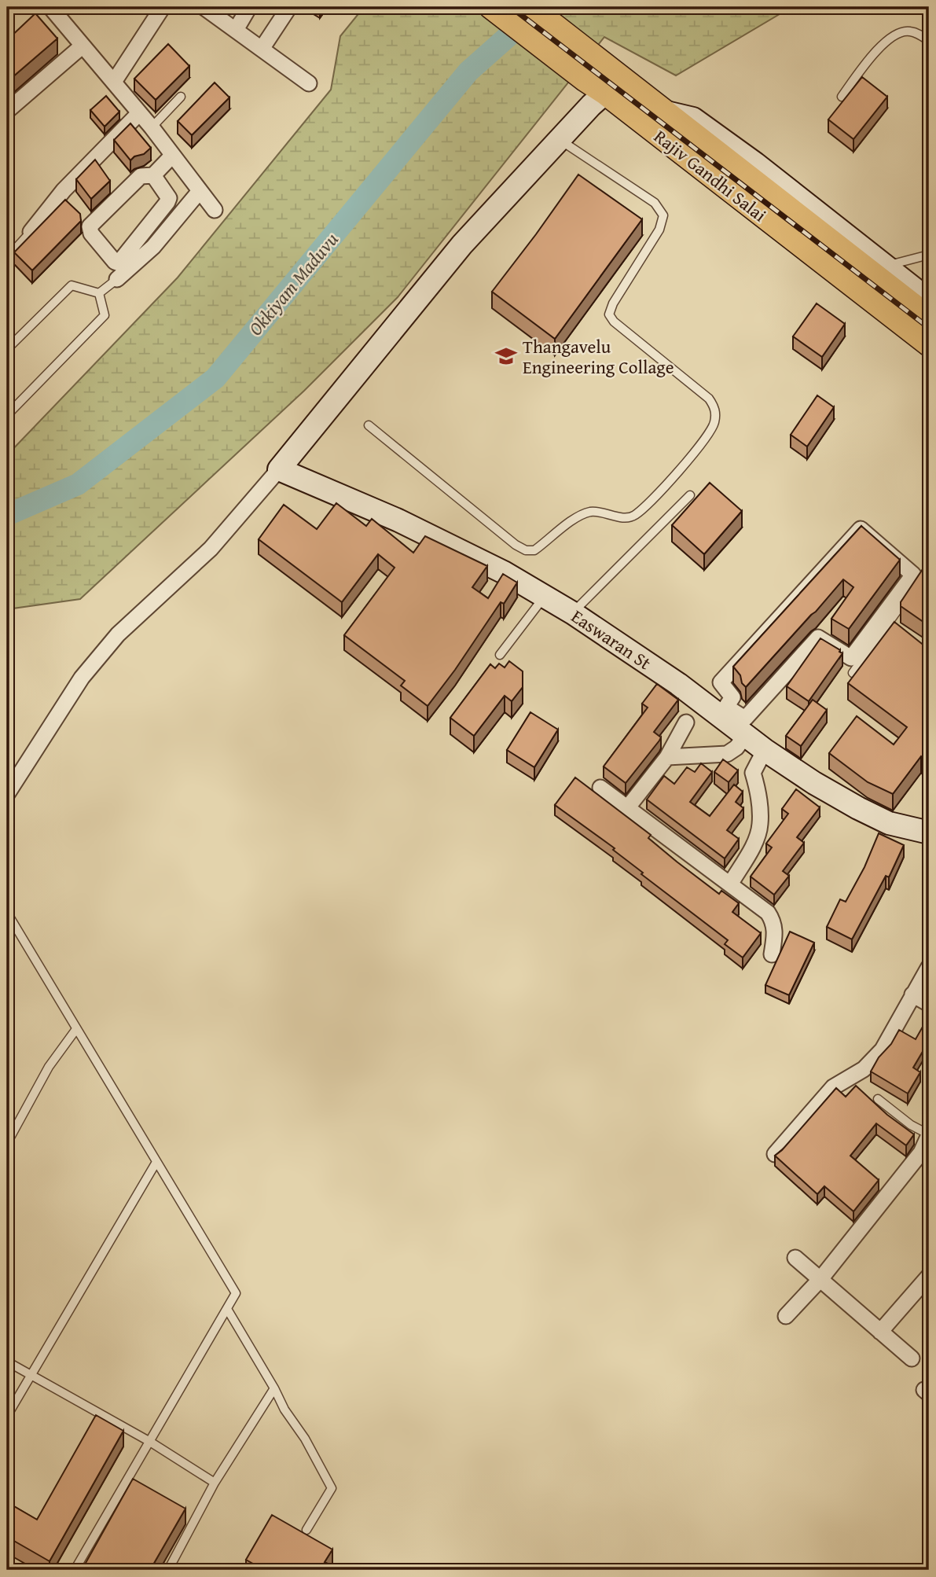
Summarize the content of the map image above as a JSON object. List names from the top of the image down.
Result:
{
  "streets": {
    "main road": ["Rajiv Gandhi Salai"],
    "street": ["Easwaran St"]
  },
  "water": ["Okkiyam Maduvu"],
  "places": {
    "school or university": ["Thangavelu Engineering Collage"]
  }
}
